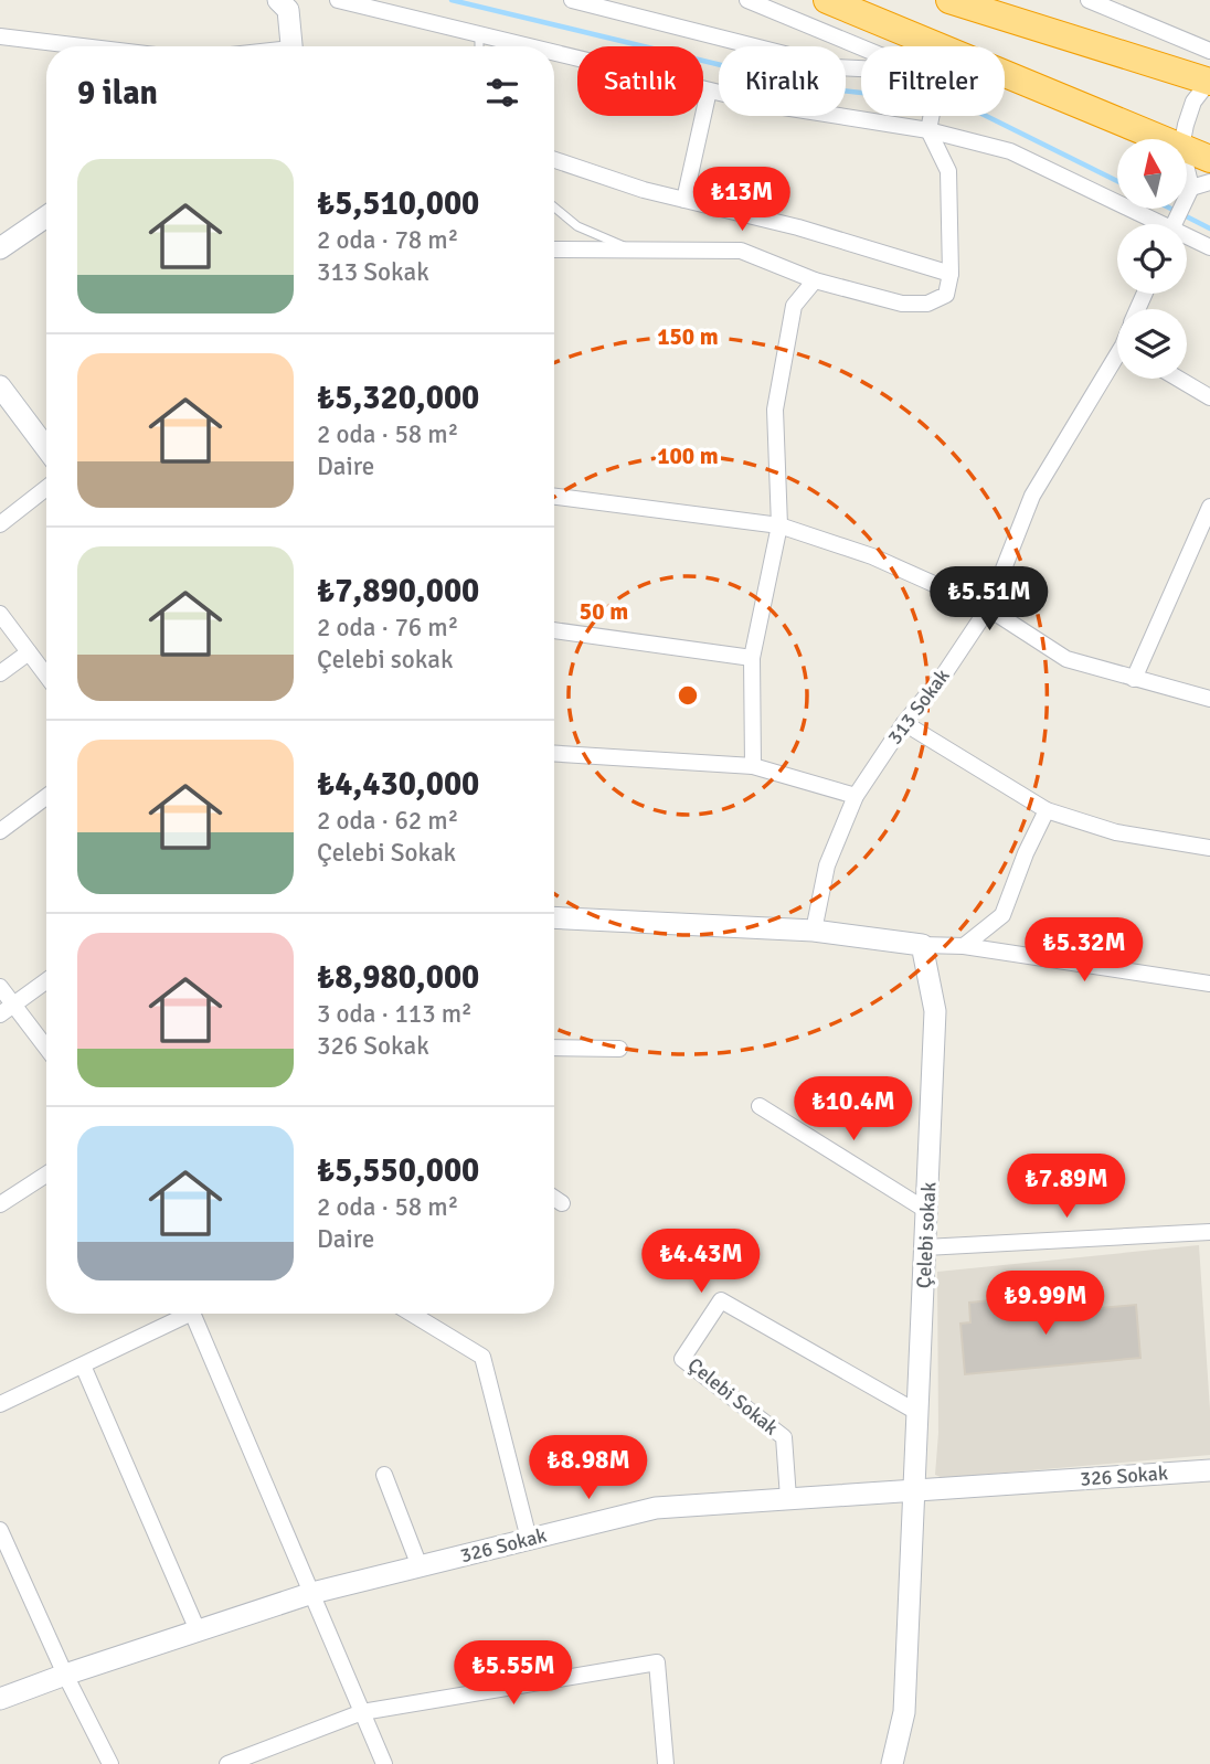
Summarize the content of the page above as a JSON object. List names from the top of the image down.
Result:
{
  "streets": {
    "street": [
      "313 Sokak",
      "Çelebi sokak",
      "Çelebi Sokak",
      "326 Sokak"
    ]
  },
  "crossings": [
    ["Çelebi sokak", "Çelebi Sokak"],
    ["Çelebi sokak", "326 Sokak"],
    ["Çelebi Sokak", "326 Sokak"]
  ],
  "north": "top",
  "page": {
    "chip": ["Satılık", "Kiralık", "Filtreler"],
    "heading": "9 ilan",
    "list": [
      {
        "name": "₺5,510,000",
        "note": "2 oda · 78 m² · 313 Sokak"
      },
      {
        "name": "₺5,320,000",
        "note": "2 oda · 58 m² · Daire"
      },
      {
        "name": "₺7,890,000",
        "note": "2 oda · 76 m² · Çelebi sokak"
      },
      {
        "name": "₺4,430,000",
        "note": "2 oda · 62 m² · Çelebi Sokak"
      },
      {
        "name": "₺8,980,000",
        "note": "3 oda · 113 m² · 326 Sokak"
      },
      {
        "name": "₺5,550,000",
        "note": "2 oda · 58 m² · Daire"
      }
    ],
    "price": [
      "₺13M",
      "₺5.51M",
      "₺5.32M",
      "₺10.4M",
      "₺7.89M",
      "₺4.43M",
      "₺9.99M",
      "₺8.98M",
      "₺5.55M"
    ]
  },
  "rings": ["150 m", "100 m", "50 m"]
}
